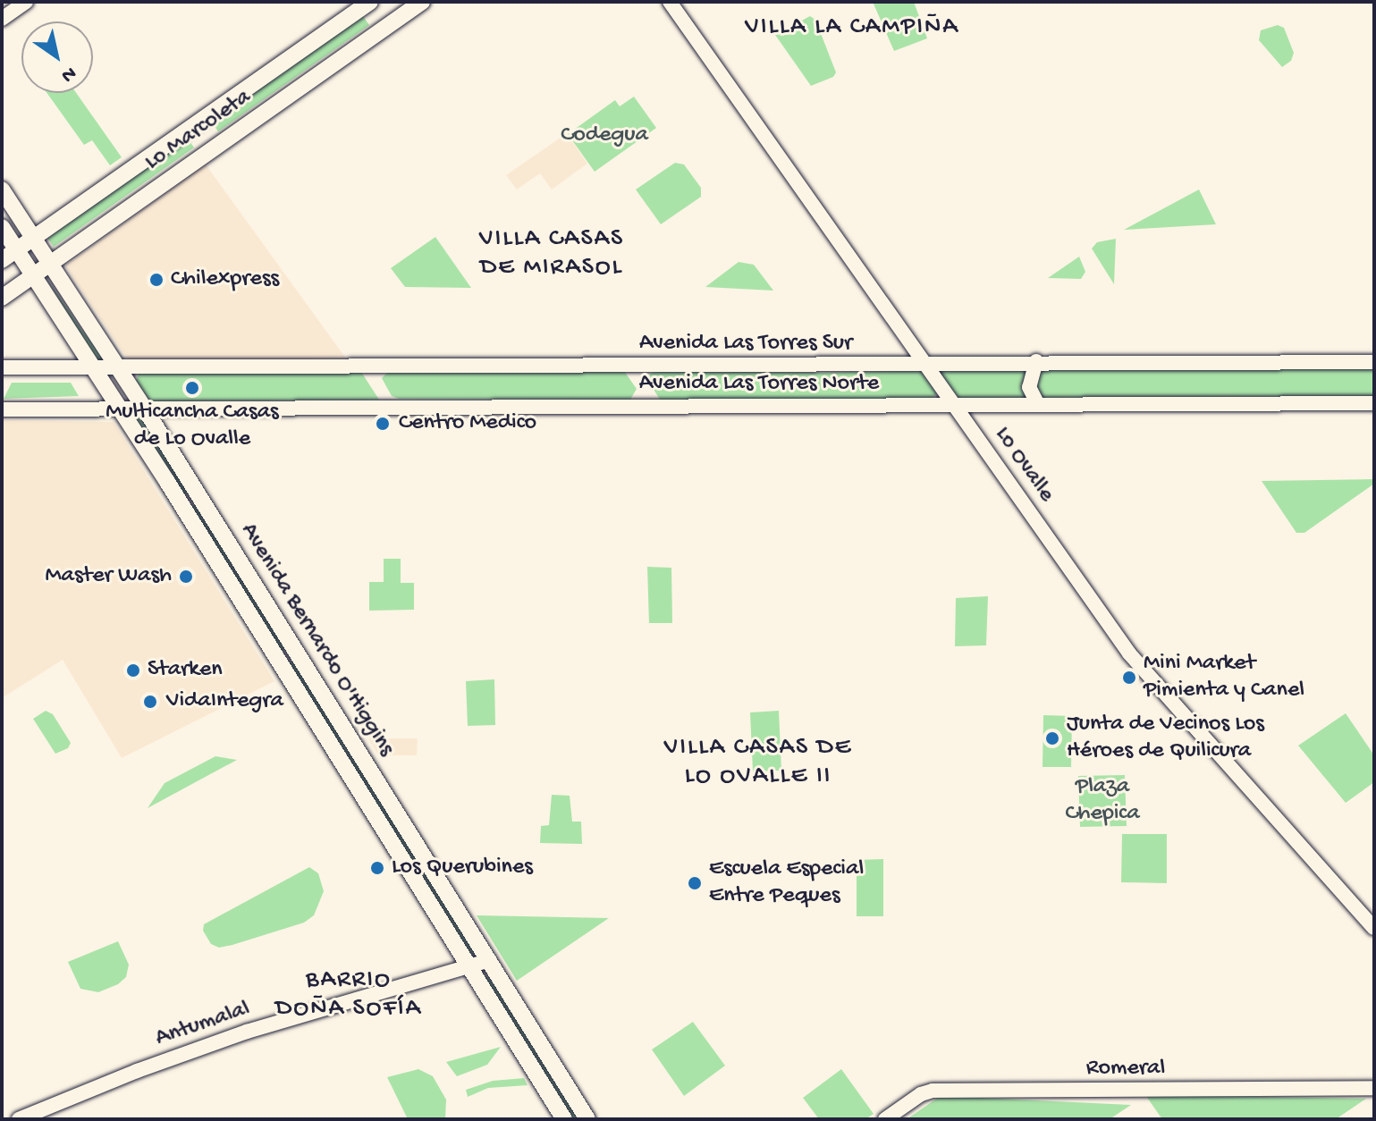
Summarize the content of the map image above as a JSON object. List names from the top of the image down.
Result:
{
  "streets": {
    "main road": ["Lo Marcoleta", "Avenida Bernardo O'Higgins"],
    "street": [
      "Avenida Las Torres Sur",
      "Avenida Las Torres Norte",
      "Lo Ovalle",
      "Antumalal",
      "Romeral"
    ]
  },
  "crossings": [
    ["Lo Marcoleta", "Avenida Bernardo O'Higgins"],
    ["Avenida Las Torres Sur", "Lo Ovalle"],
    ["Avenida Las Torres Sur", "Avenida Bernardo O'Higgins"],
    ["Avenida Las Torres Norte", "Lo Ovalle"],
    ["Avenida Las Torres Norte", "Avenida Bernardo O'Higgins"],
    ["Avenida Bernardo O'Higgins", "Antumalal"]
  ],
  "districts": [
    "VILLA LA CAMPIÑA",
    "VILLA CASAS DE MIRASOL",
    "VILLA CASAS DE LO OVALLE II",
    "BARRIO DOÑA SOFÍA"
  ],
  "parks": ["Codegua", "Plaza Chepica"],
  "places": [
    "Chilexpress",
    "Multicancha Casas de Lo Ovalle",
    "Centro Medico",
    "Master Wash",
    "Starken",
    "Mini Market Pimienta y Canel",
    "VidaIntegra",
    "Junta de Vecinos Los Héroes de Quilicura",
    "Los Querubines",
    "Escuela Especial Entre Peques"
  ],
  "north": "bottom right"
}
